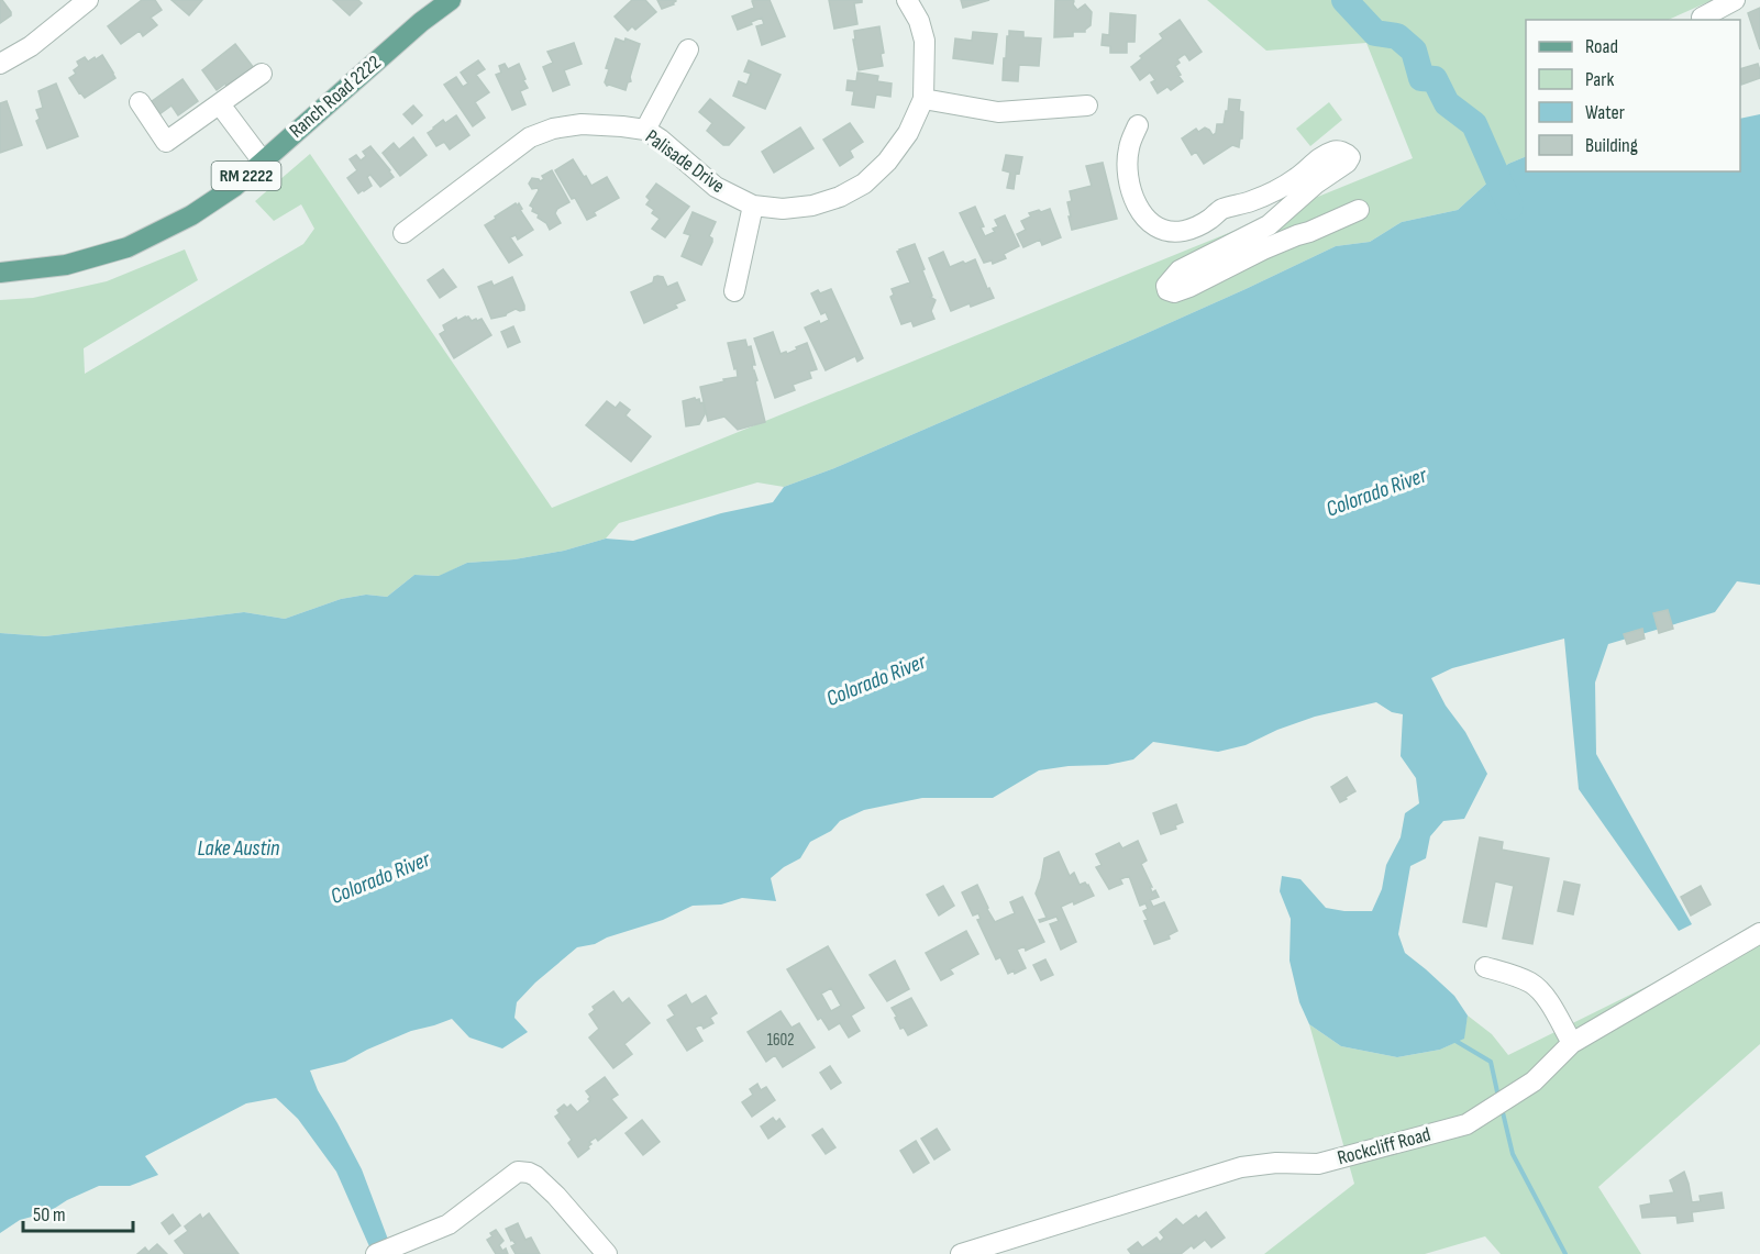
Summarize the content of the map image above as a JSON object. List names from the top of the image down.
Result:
{
  "streets": {
    "main road": ["Ranch Road 2222", "RM 2222"],
    "street": ["Palisade Drive", "Rockcliff Road"]
  },
  "water": ["Colorado River", "Lake Austin"],
  "house_numbers": ["1602"],
  "legend": [
    "Road",
    "Park",
    "Water",
    "Building"
  ],
  "scale_bar": "50 m"
}
